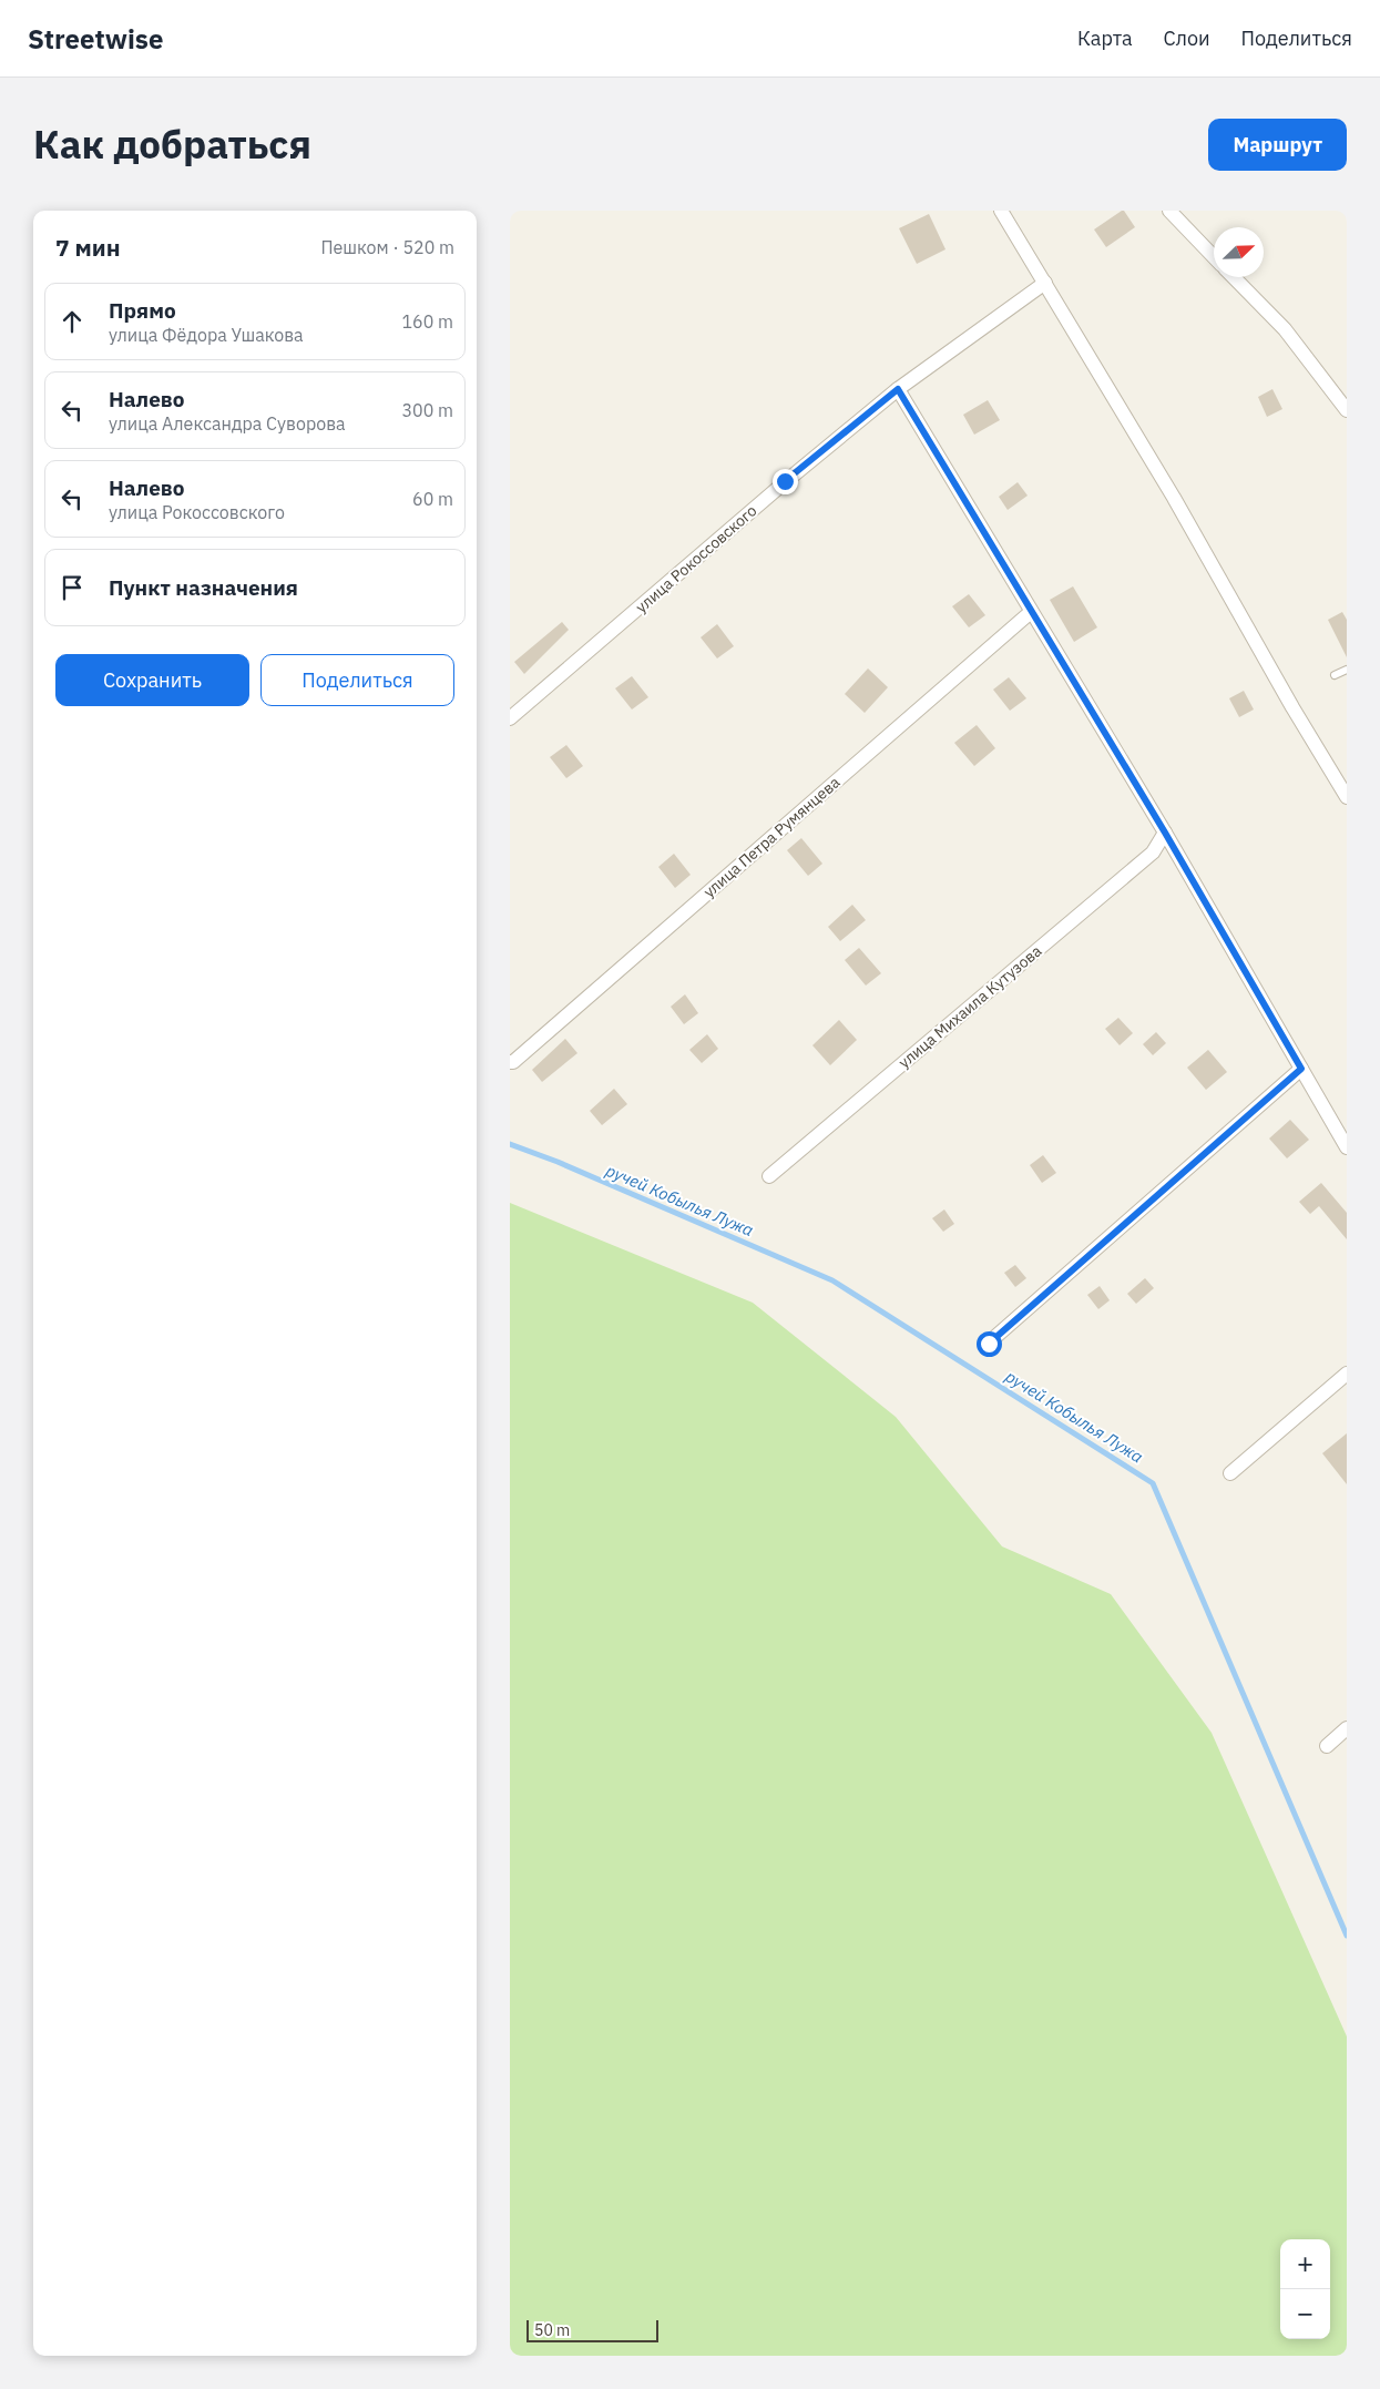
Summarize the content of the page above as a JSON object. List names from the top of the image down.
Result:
{
  "streets": {
    "street": ["улица Рокоссовского", "улица Петра Румянцева", "улица Михаила Кутузова"]
  },
  "water": ["ручей Кобылья Лужа"],
  "scale_bar": "50 m",
  "north": "top right",
  "page": {
    "header": "Streetwise",
    "nav": ["Карта", "Слои", "Поделиться"],
    "title": "Как добраться",
    "buttons": [
      "Маршрут",
      ["Сохранить", "Поделиться"]
    ],
    "heading": ["7 мин", "Пешком · 520 m"],
    "list": [
      ["Прямо", "улица Фёдора Ушакова", "160 m"],
      ["Налево", "улица Александра Суворова", "300 m"],
      ["Налево", "улица Рокоссовского", "60 m"],
      "Пункт назначения"
    ],
    "map_buttons": ["+", "−"],
    "scale": "50 m"
  }
}
